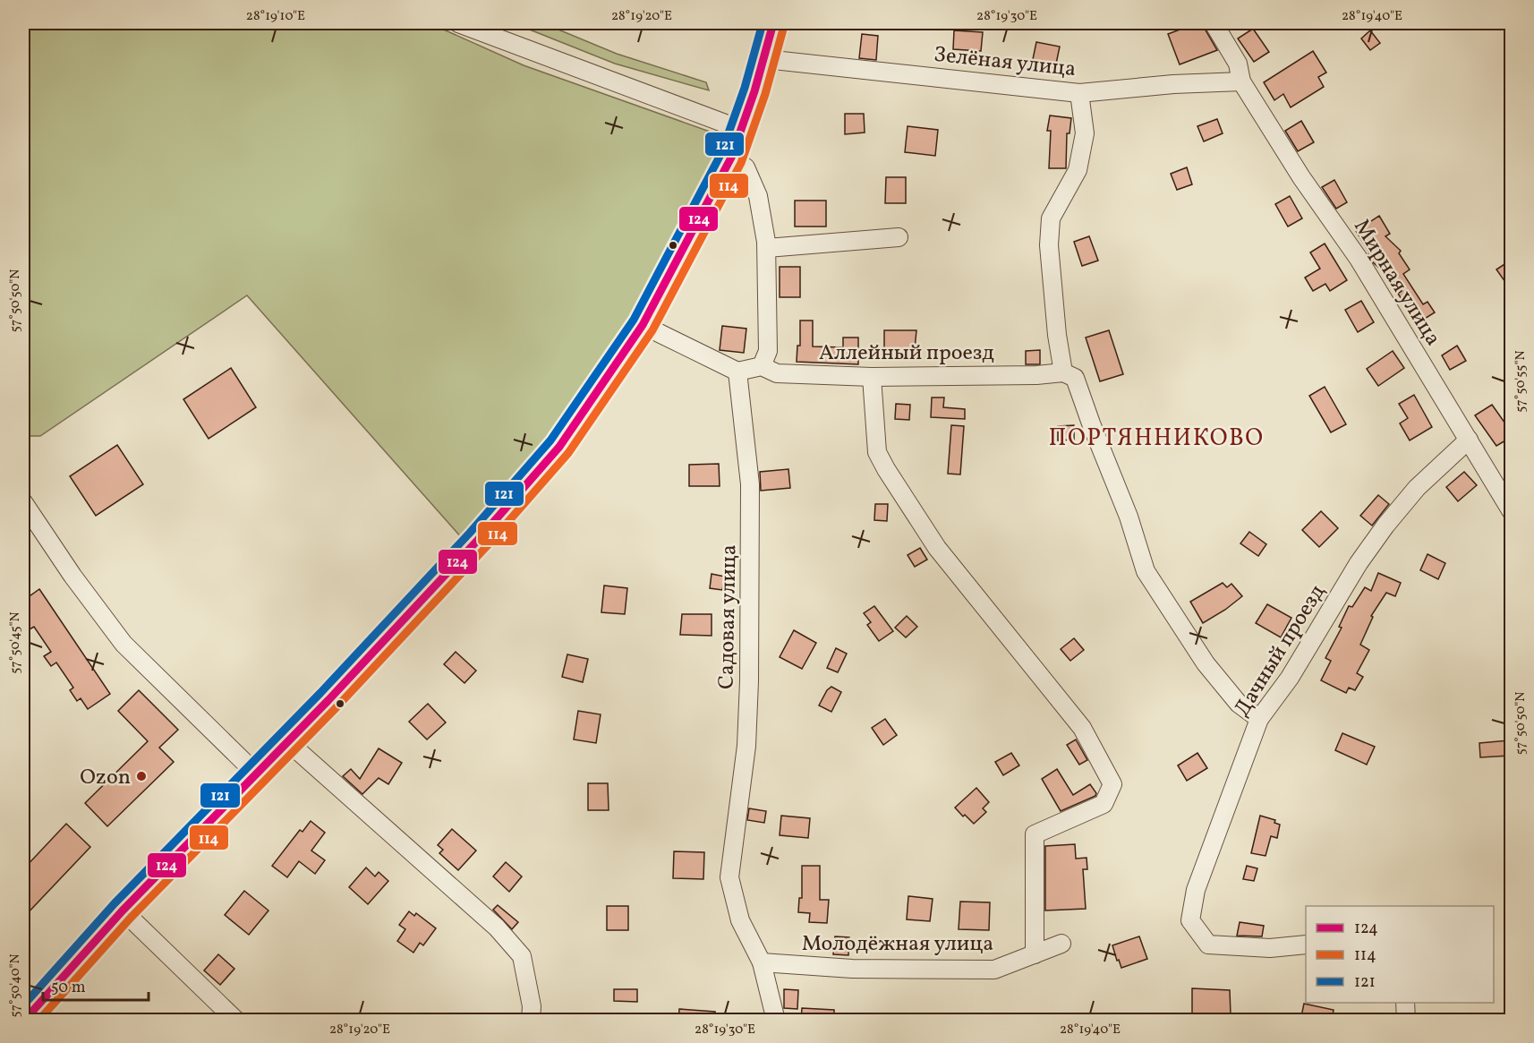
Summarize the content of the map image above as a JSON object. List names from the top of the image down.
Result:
{
  "streets": {
    "street": [
      "Зелёная улица",
      "Мирная улица",
      "Аллейный проезд",
      "Садовая улица",
      "Дачный проезд",
      "Молодёжная улица"
    ]
  },
  "crossings": [
    ["Зелёная улица", "Мирная улица"],
    ["Мирная улица", "Дачный проезд"],
    ["Аллейный проезд", "Садовая улица"],
    ["Садовая улица", "Молодёжная улица"]
  ],
  "districts": ["ПОРТЯННИКОВО"],
  "places": ["Ozon"],
  "lines": ["transit line 124", "transit line 121", "transit line 114"],
  "legend": ["124", "114", "121"],
  "scale_bar": "50 m",
  "coordinates": [
    "28°19'10\"E",
    "28°19'20\"E",
    "28°19'30\"E",
    "28°19'40\"E",
    "57°50'50\"N",
    "57°50'55\"N",
    "57°50'45\"N",
    "57°50'40\"N"
  ]
}
